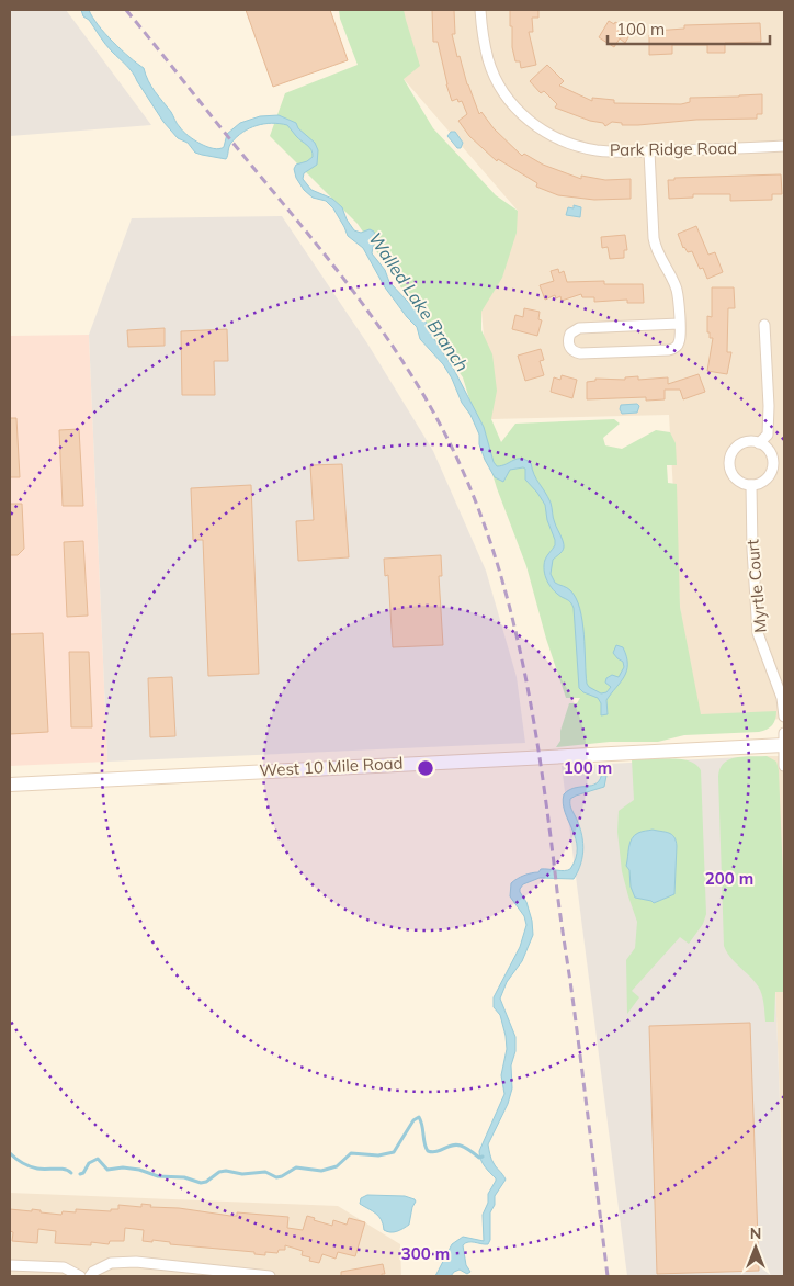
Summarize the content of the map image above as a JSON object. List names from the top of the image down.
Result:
{
  "streets": {
    "main road": ["West 10 Mile Road"],
    "street": ["Park Ridge Road", "Myrtle Court"]
  },
  "water": ["Walled Lake Branch"],
  "scale_bar": "100 m",
  "north": "top",
  "rings": ["100 m", "200 m", "300 m"]
}
